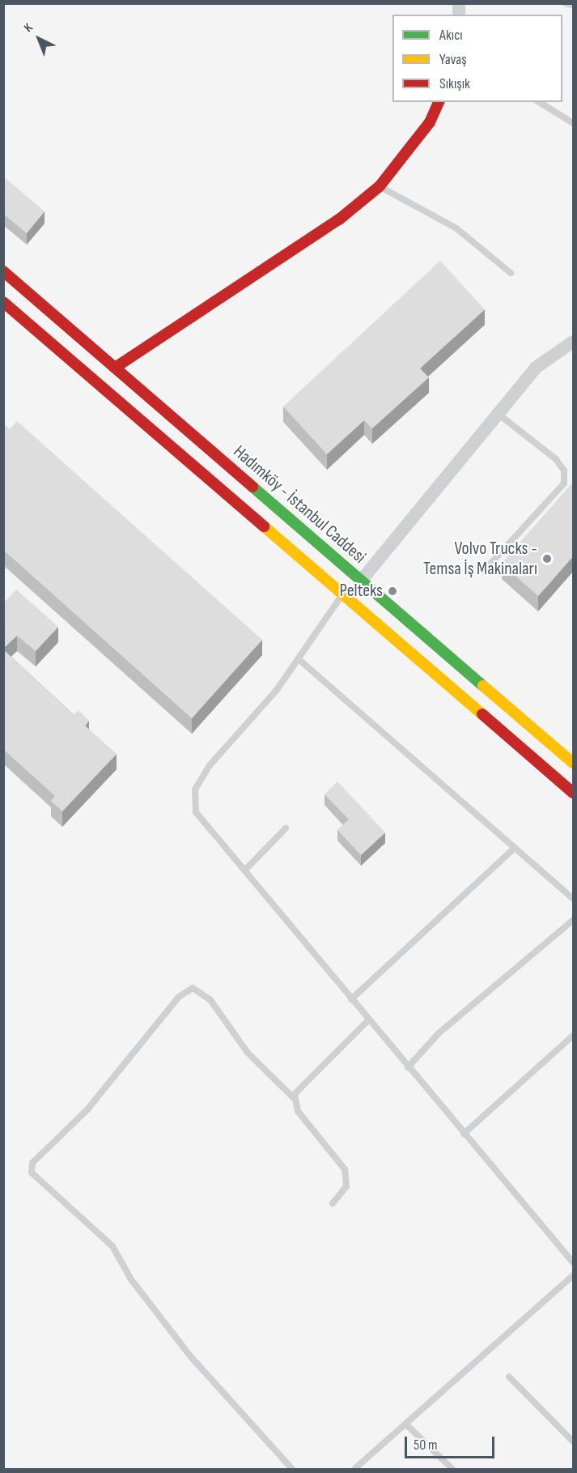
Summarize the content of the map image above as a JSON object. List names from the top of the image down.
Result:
{
  "streets": {
    "main road": ["Hadımköy - İstanbul Caddesi"]
  },
  "places": ["Volvo Trucks - Temsa İş Makinaları", "Pelteks"],
  "legend": ["Akıcı", "Yavaş", "Sıkışık"],
  "scale_bar": "50 m",
  "north": "top left"
}
